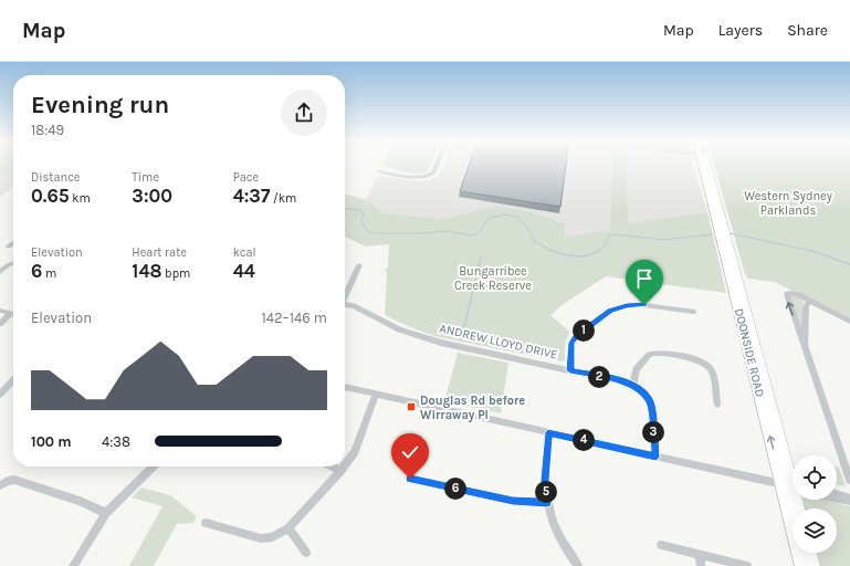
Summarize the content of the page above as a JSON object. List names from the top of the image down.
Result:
{
  "streets": {
    "main road": ["DOONSIDE ROAD"],
    "street": ["ANDREW LLOYD DRIVE"]
  },
  "parks": ["Western Sydney Parklands", "Bungarribee Creek Reserve"],
  "places": {
    "transit": ["Douglas Rd before Wirraway Pl"]
  },
  "page": {
    "header": "Map",
    "nav": ["Map", "Layers", "Share"],
    "heading": ["Evening run", "18:49"],
    "stats": [
      ["Distance", "0.65 km"],
      ["Time", "3:00"],
      ["Pace", "4:37 /km"],
      ["Elevation", "6 m"],
      ["Heart rate", "148 bpm"],
      ["kcal", "44"]
    ],
    "chart": ["Elevation", "142–146 m"],
    "pins": [
      "1",
      "2",
      "3",
      "4",
      "6",
      "5"
    ],
    "list": [
      {
        "name": "100 m",
        "note": "4:38"
      }
    ]
  }
}
